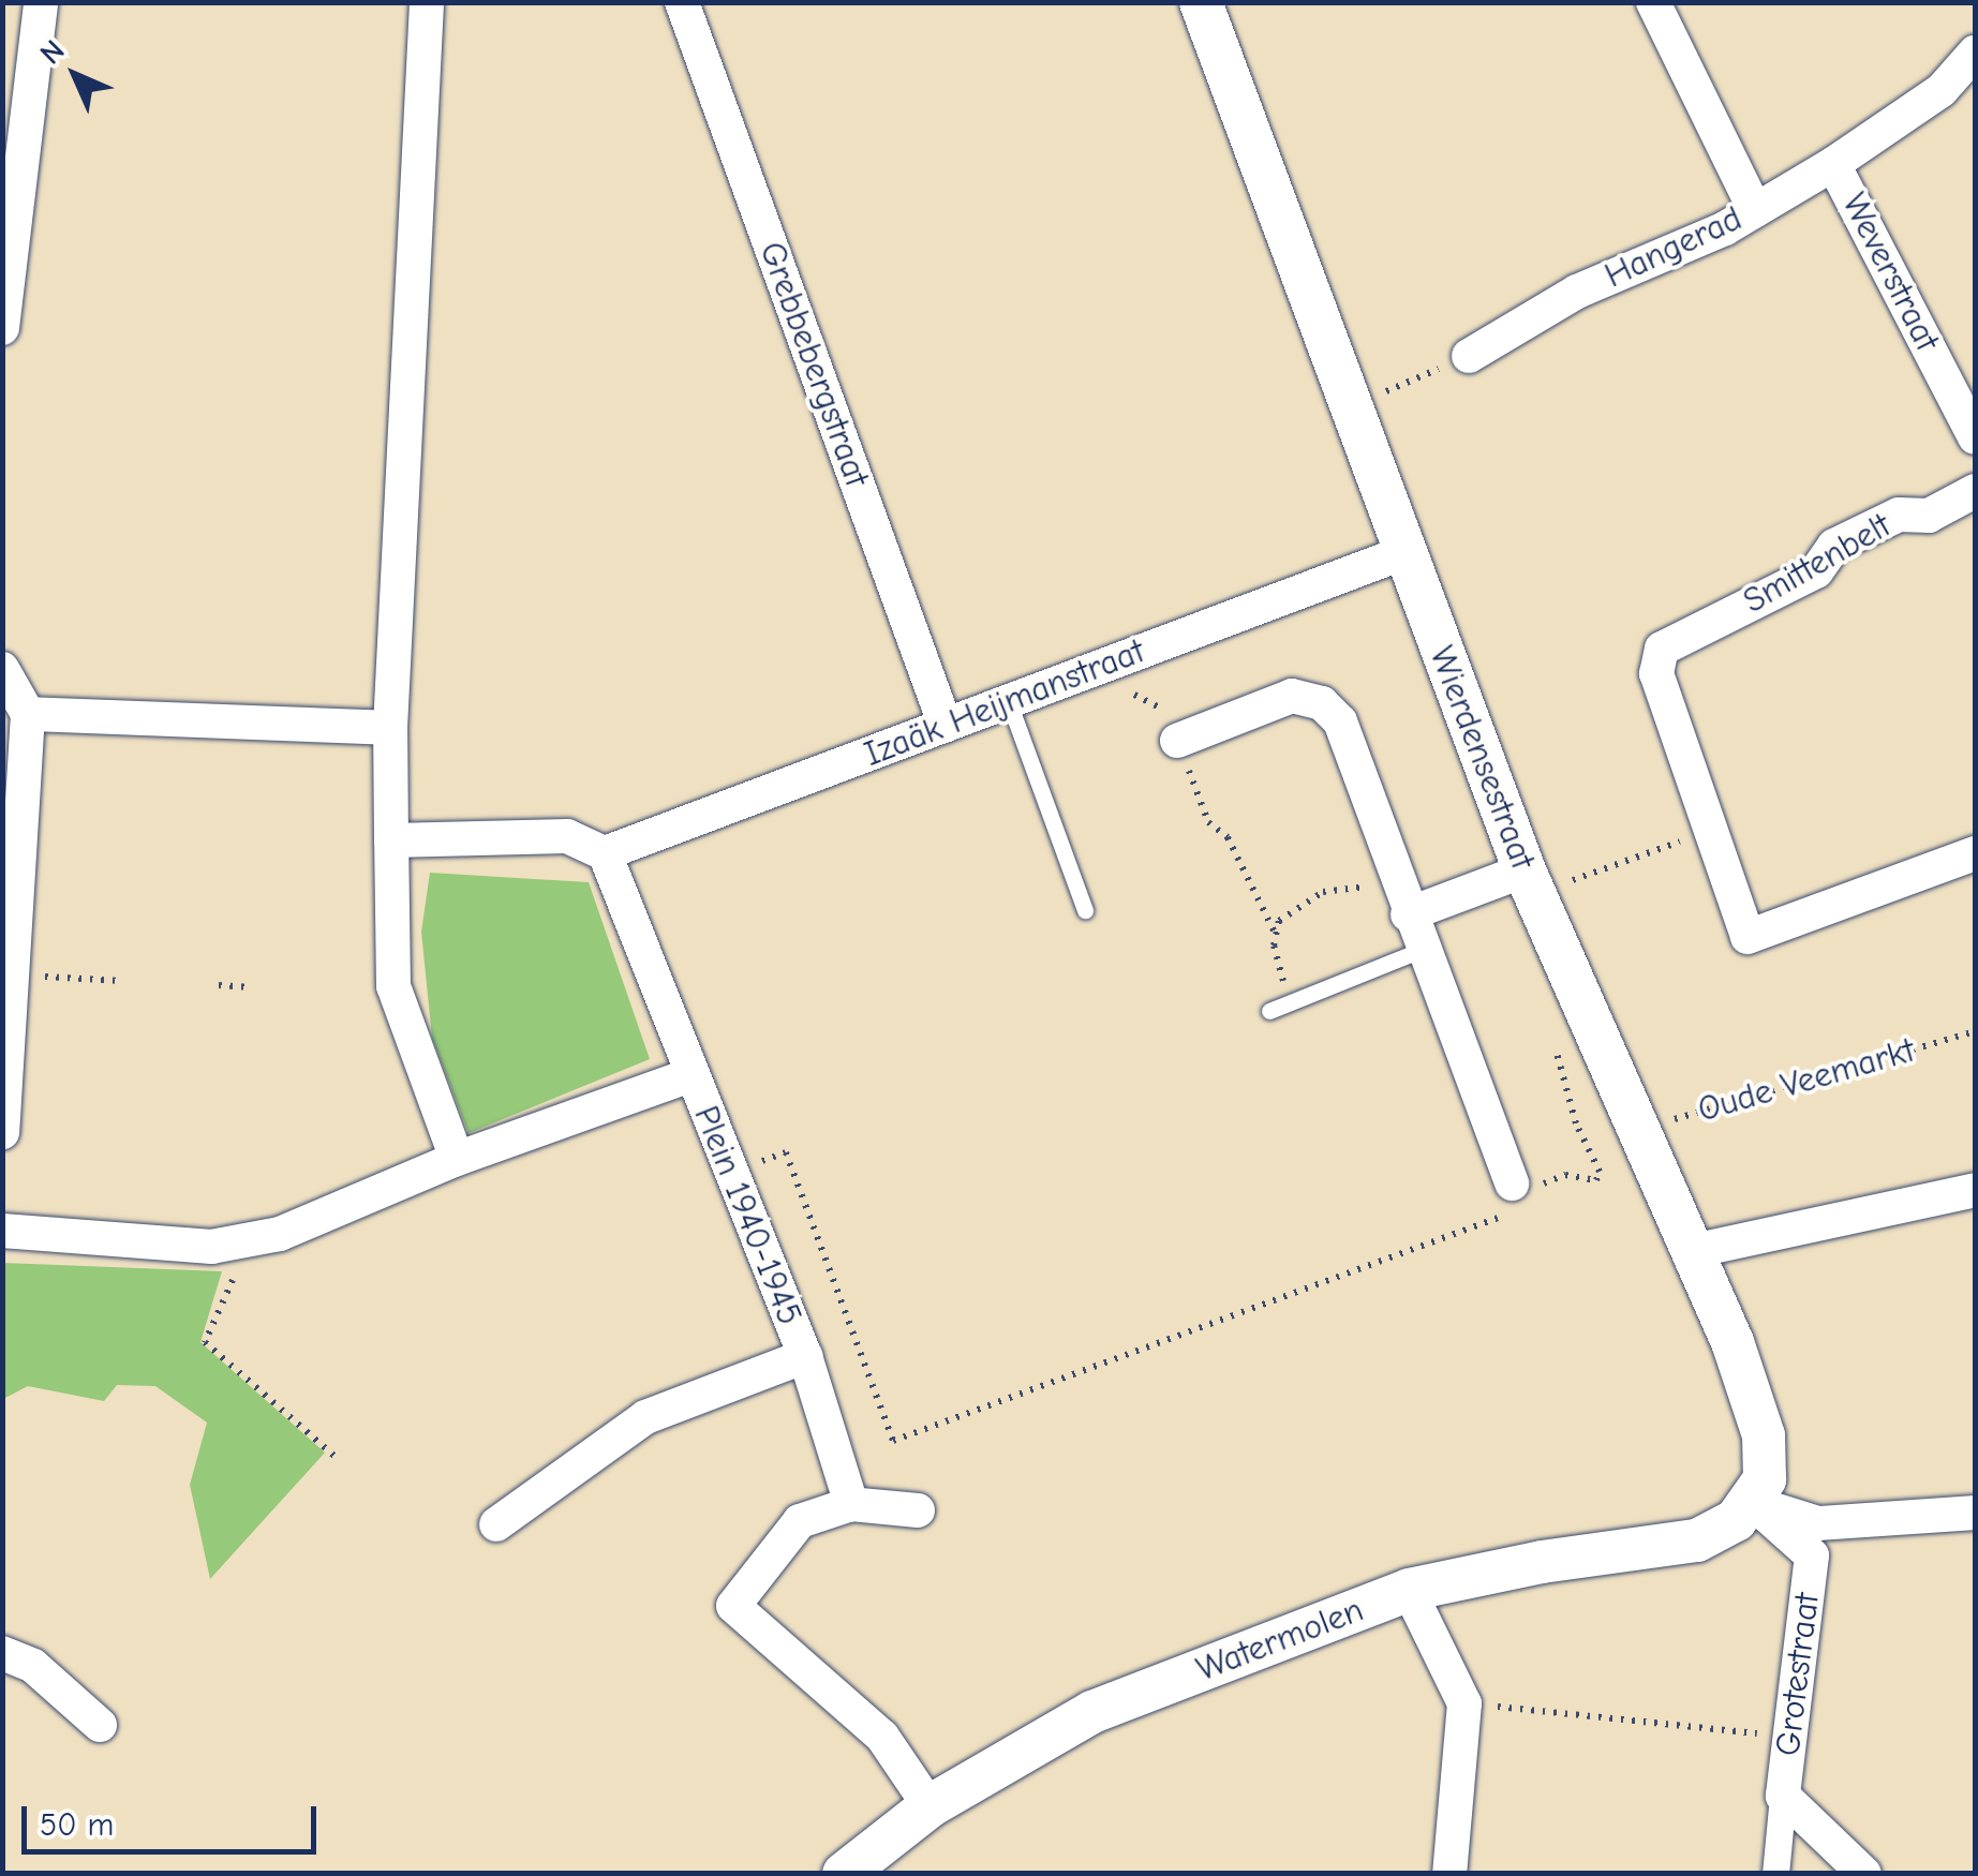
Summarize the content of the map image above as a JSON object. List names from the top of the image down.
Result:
{
  "streets": {
    "street": [
      "Hangerad",
      "Weverstraat",
      "Grebbebergstraat",
      "Smittenbelt",
      "Izaäk Heijmanstraat",
      "Wierdensestraat",
      "Plein 1940-1945",
      "Watermolen",
      "Grotestraat"
    ],
    "path": ["Oude Veemarkt"]
  },
  "crossings": [
    ["Hangerad", "Weverstraat"],
    ["Grebbebergstraat", "Izaäk Heijmanstraat"],
    ["Izaäk Heijmanstraat", "Wierdensestraat"],
    ["Izaäk Heijmanstraat", "Plein 1940-1945"],
    ["Wierdensestraat", "Oude Veemarkt"],
    ["Wierdensestraat", "Watermolen"],
    ["Wierdensestraat", "Grotestraat"],
    ["Watermolen", "Grotestraat"]
  ],
  "scale_bar": "50 m",
  "north": "top left"
}
